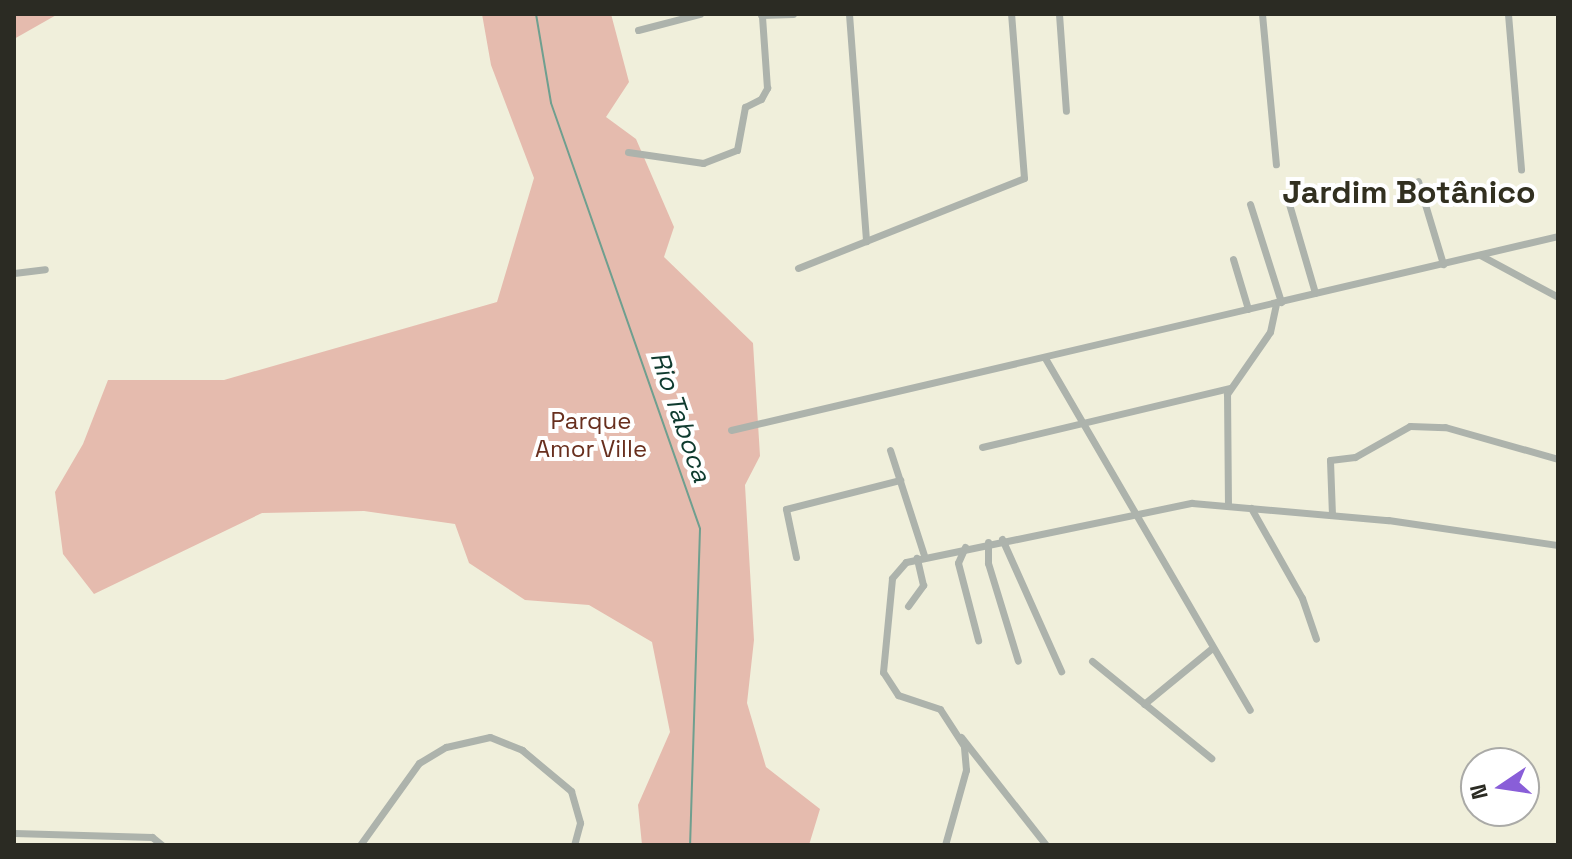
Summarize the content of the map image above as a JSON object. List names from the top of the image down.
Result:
{
  "districts": ["Jardim Botânico"],
  "water": ["Rio Taboca"],
  "parks": ["Parque Amor Ville"],
  "north": "left"
}
